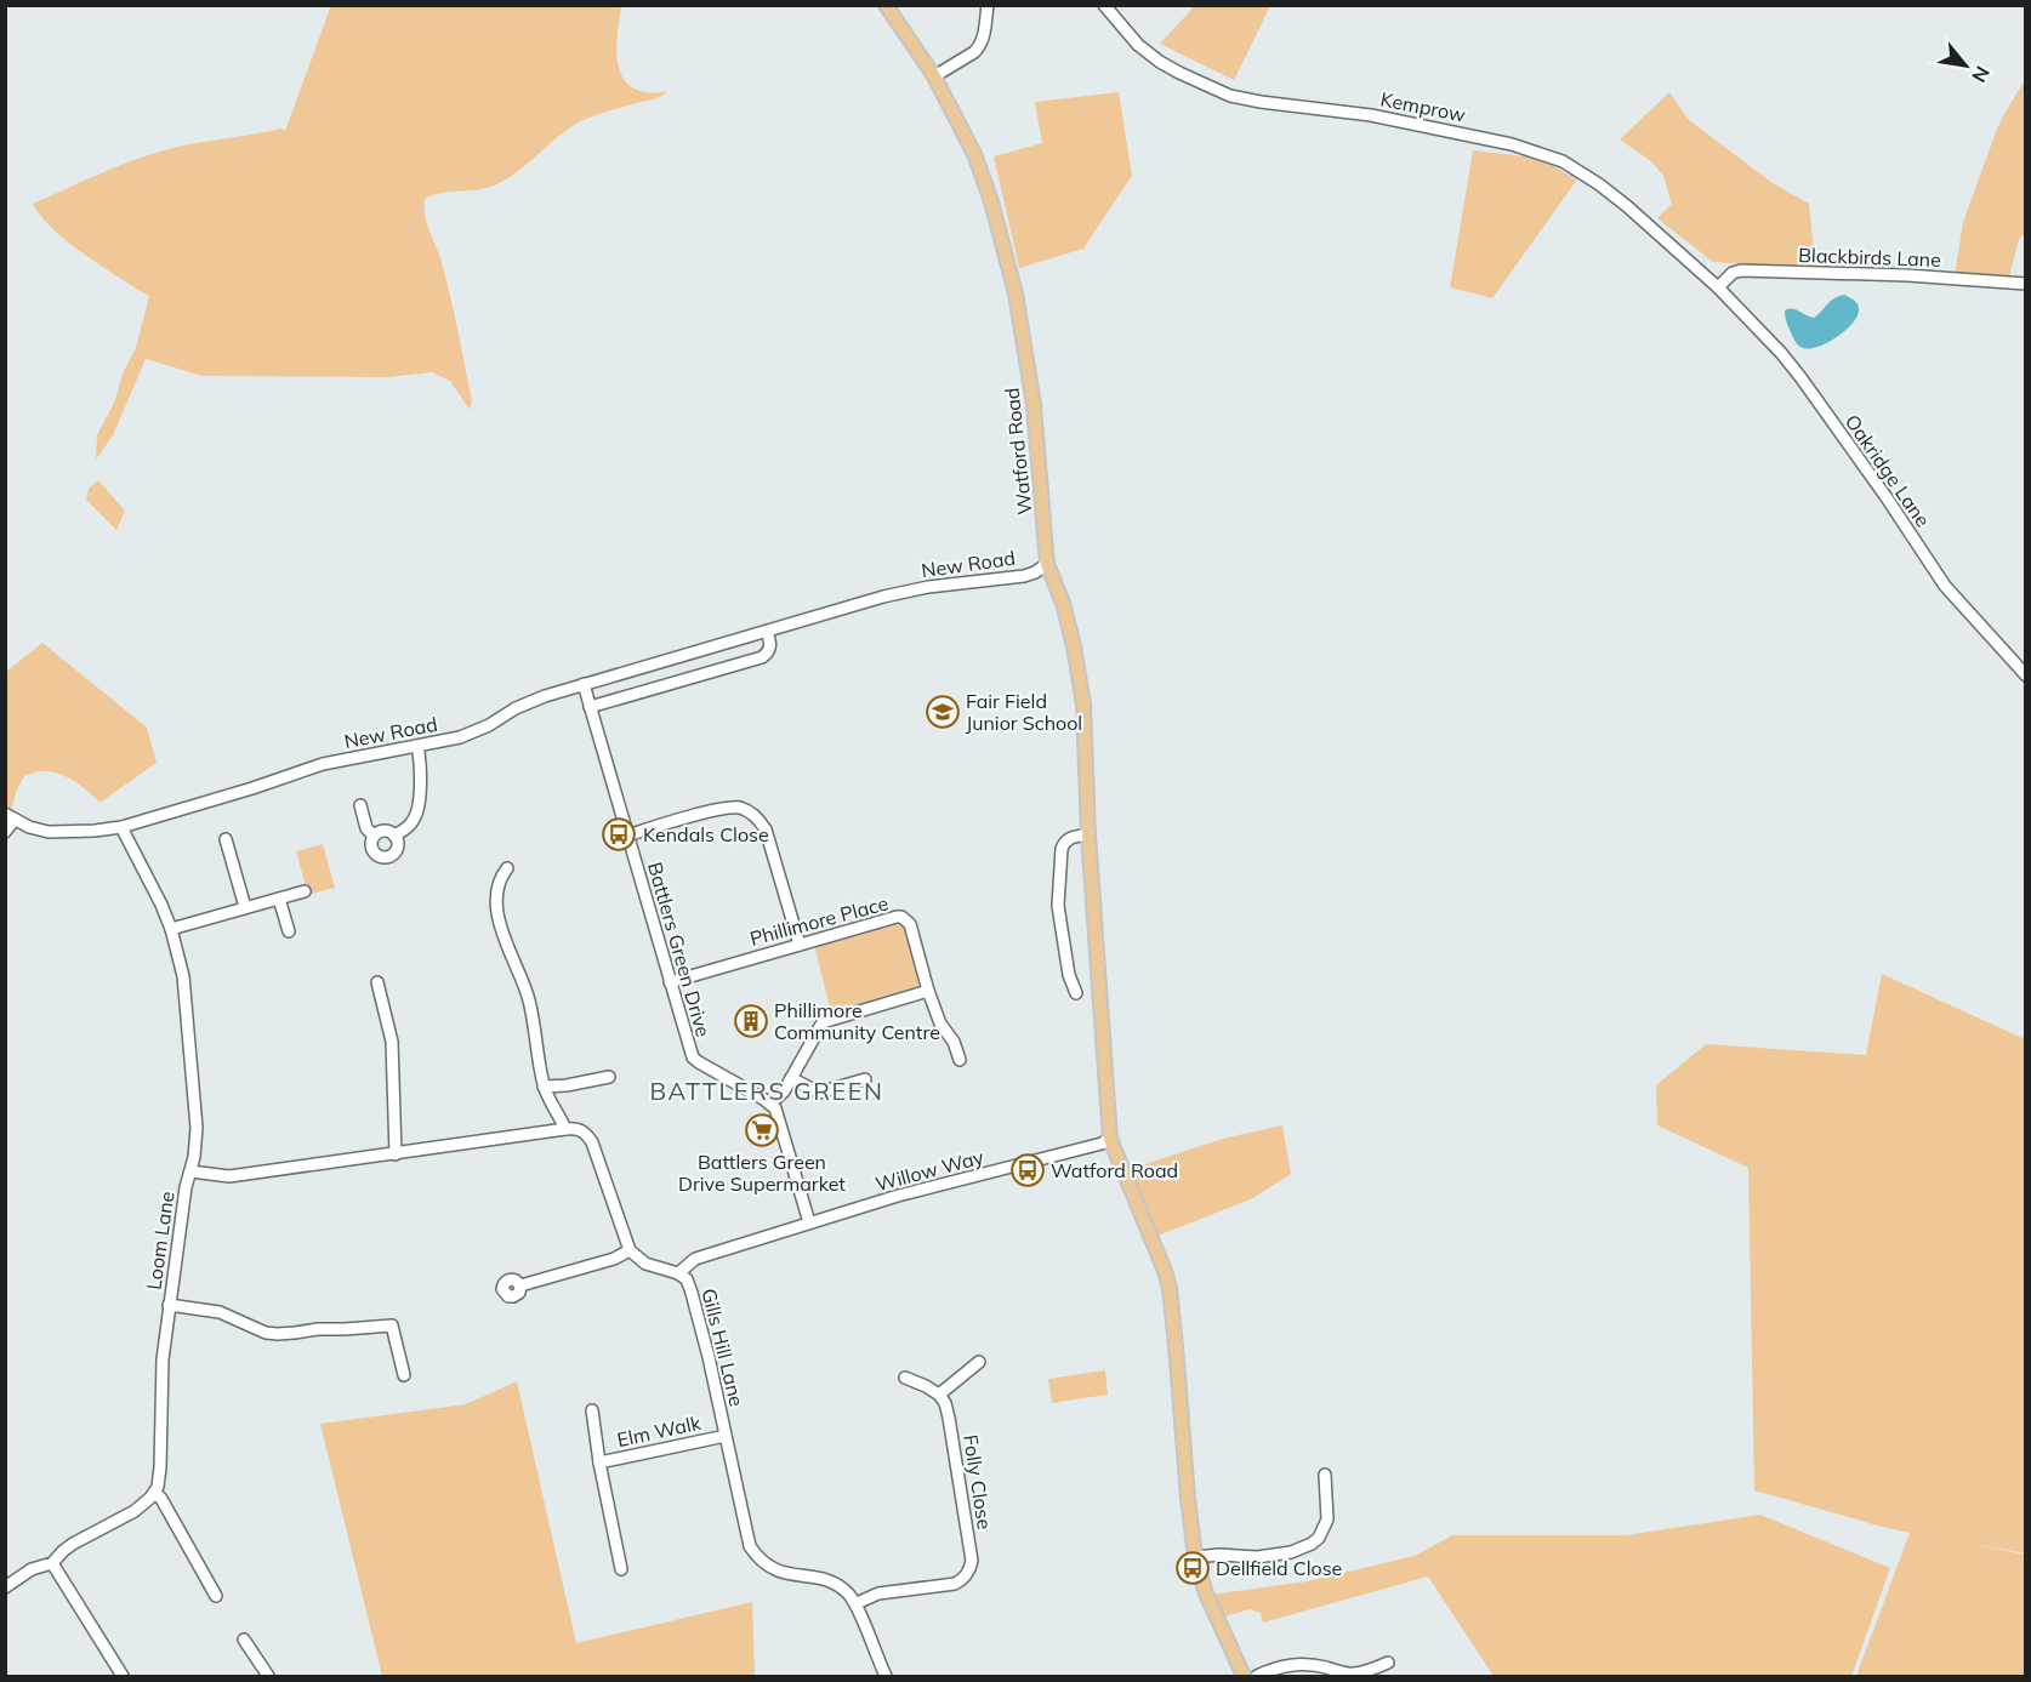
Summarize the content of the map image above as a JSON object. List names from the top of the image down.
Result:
{
  "streets": {
    "main road": ["Watford Road"],
    "street": [
      "Kemprow",
      "Blackbirds Lane",
      "Oakridge Lane",
      "New Road",
      "Phillimore Place",
      "Battlers Green Drive",
      "Willow Way",
      "Loom Lane",
      "Gills Hill Lane",
      "Elm Walk",
      "Folly Close"
    ]
  },
  "crossings": [
    ["Kemprow", "Blackbirds Lane"],
    ["Kemprow", "Oakridge Lane"],
    ["Blackbirds Lane", "Oakridge Lane"],
    ["Watford Road", "New Road"],
    ["Watford Road", "Willow Way"],
    ["New Road", "Battlers Green Drive"],
    ["New Road", "Loom Lane"],
    ["Phillimore Place", "Battlers Green Drive"],
    ["Willow Way", "Gills Hill Lane"],
    ["Gills Hill Lane", "Elm Walk"],
    ["Gills Hill Lane", "Folly Close"]
  ],
  "districts": ["BATTLERS GREEN"],
  "places": {
    "school or university": ["Fair Field Junior School"],
    "bus stop": ["Kendals Close", "Watford Road", "Dellfield Close"],
    "building": ["Phillimore Community Centre"],
    "supermarket": ["Battlers Green Drive Supermarket"]
  },
  "north": "bottom right"
}
